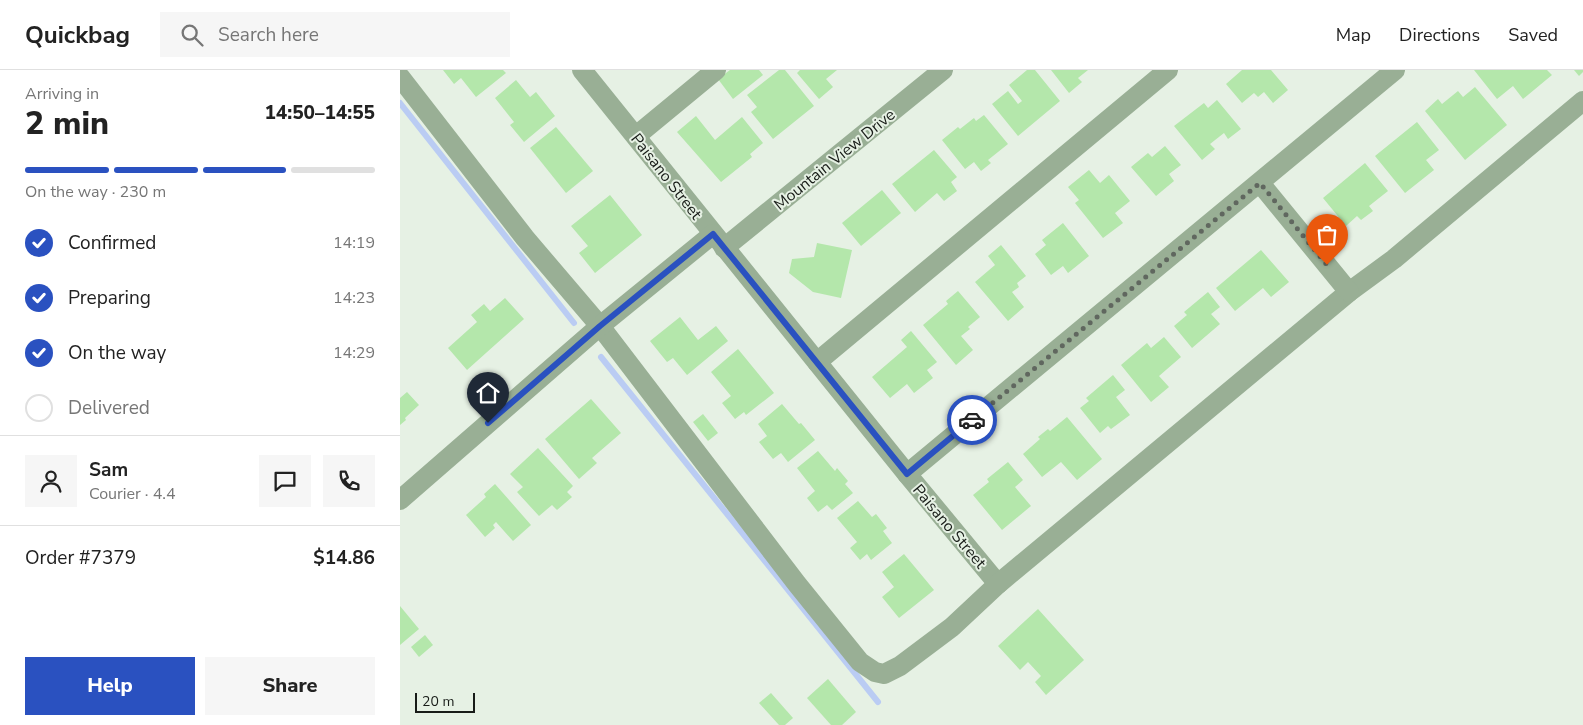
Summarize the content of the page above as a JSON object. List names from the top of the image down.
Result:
{
  "streets": {
    "street": ["Mountain View Drive", "Paisano Street"]
  },
  "crossings": [
    ["Mountain View Drive", "Paisano Street"]
  ],
  "scale_bar": "20 m",
  "page": {
    "header": "Quickbag",
    "search": "Search here",
    "nav": ["Map", "Directions", "Saved"],
    "heading": ["2 min", "Arriving in", "14:50–14:55"],
    "panel": [
      "Sam",
      "Courier · 4.4",
      "Order #7379",
      "$14.86"
    ],
    "bar": "On the way · 230 m",
    "list": [
      ["Confirmed", "14:19"],
      ["Preparing", "14:23"],
      ["On the way", "14:29"],
      "Delivered"
    ],
    "buttons": ["Help", "Share"],
    "scale": "20 m"
  }
}
